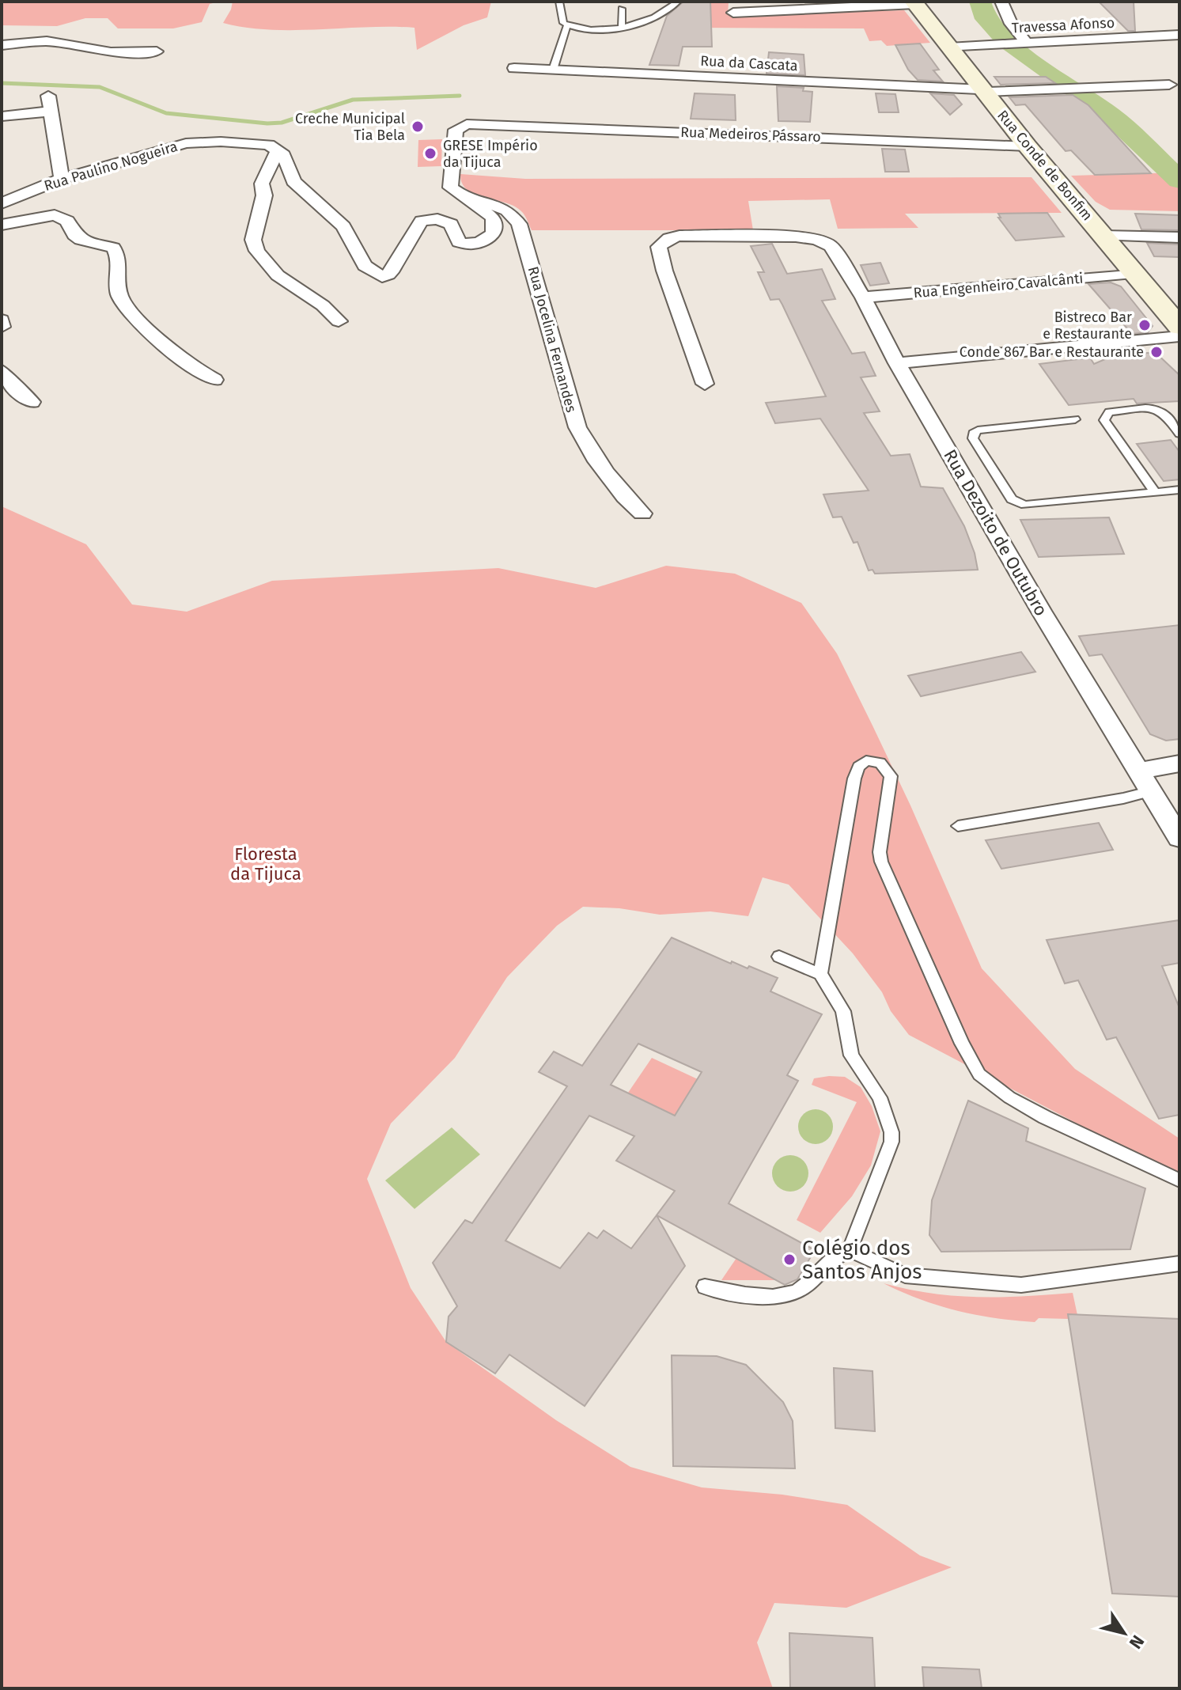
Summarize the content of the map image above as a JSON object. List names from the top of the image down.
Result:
{
  "streets": {
    "main road": ["Rua Conde de Bonfim"],
    "street": [
      "Travessa Afonso",
      "Rua da Cascata",
      "Rua Medeiros Pássaro",
      "Rua Paulino Nogueira",
      "Rua Engenheiro Cavalcânti",
      "Rua Jocelina Fernandes",
      "Rua Dezoito de Outubro"
    ]
  },
  "crossings": [
    ["Travessa Afonso", "Rua Conde de Bonfim"],
    ["Rua da Cascata", "Rua Conde de Bonfim"],
    ["Rua Medeiros Pássaro", "Rua Conde de Bonfim"],
    ["Rua Medeiros Pássaro", "Rua Jocelina Fernandes"],
    ["Rua Conde de Bonfim", "Rua Engenheiro Cavalcânti"],
    ["Rua Engenheiro Cavalcânti", "Rua Dezoito de Outubro"]
  ],
  "parks": ["Floresta da Tijuca"],
  "places": [
    "Creche Municipal Tia Bela",
    "GRESE Império da Tijuca",
    "Bistreco Bar e Restaurante",
    "Conde 867 Bar e Restaurante",
    "Colégio dos Santos Anjos"
  ],
  "north": "bottom right"
}
